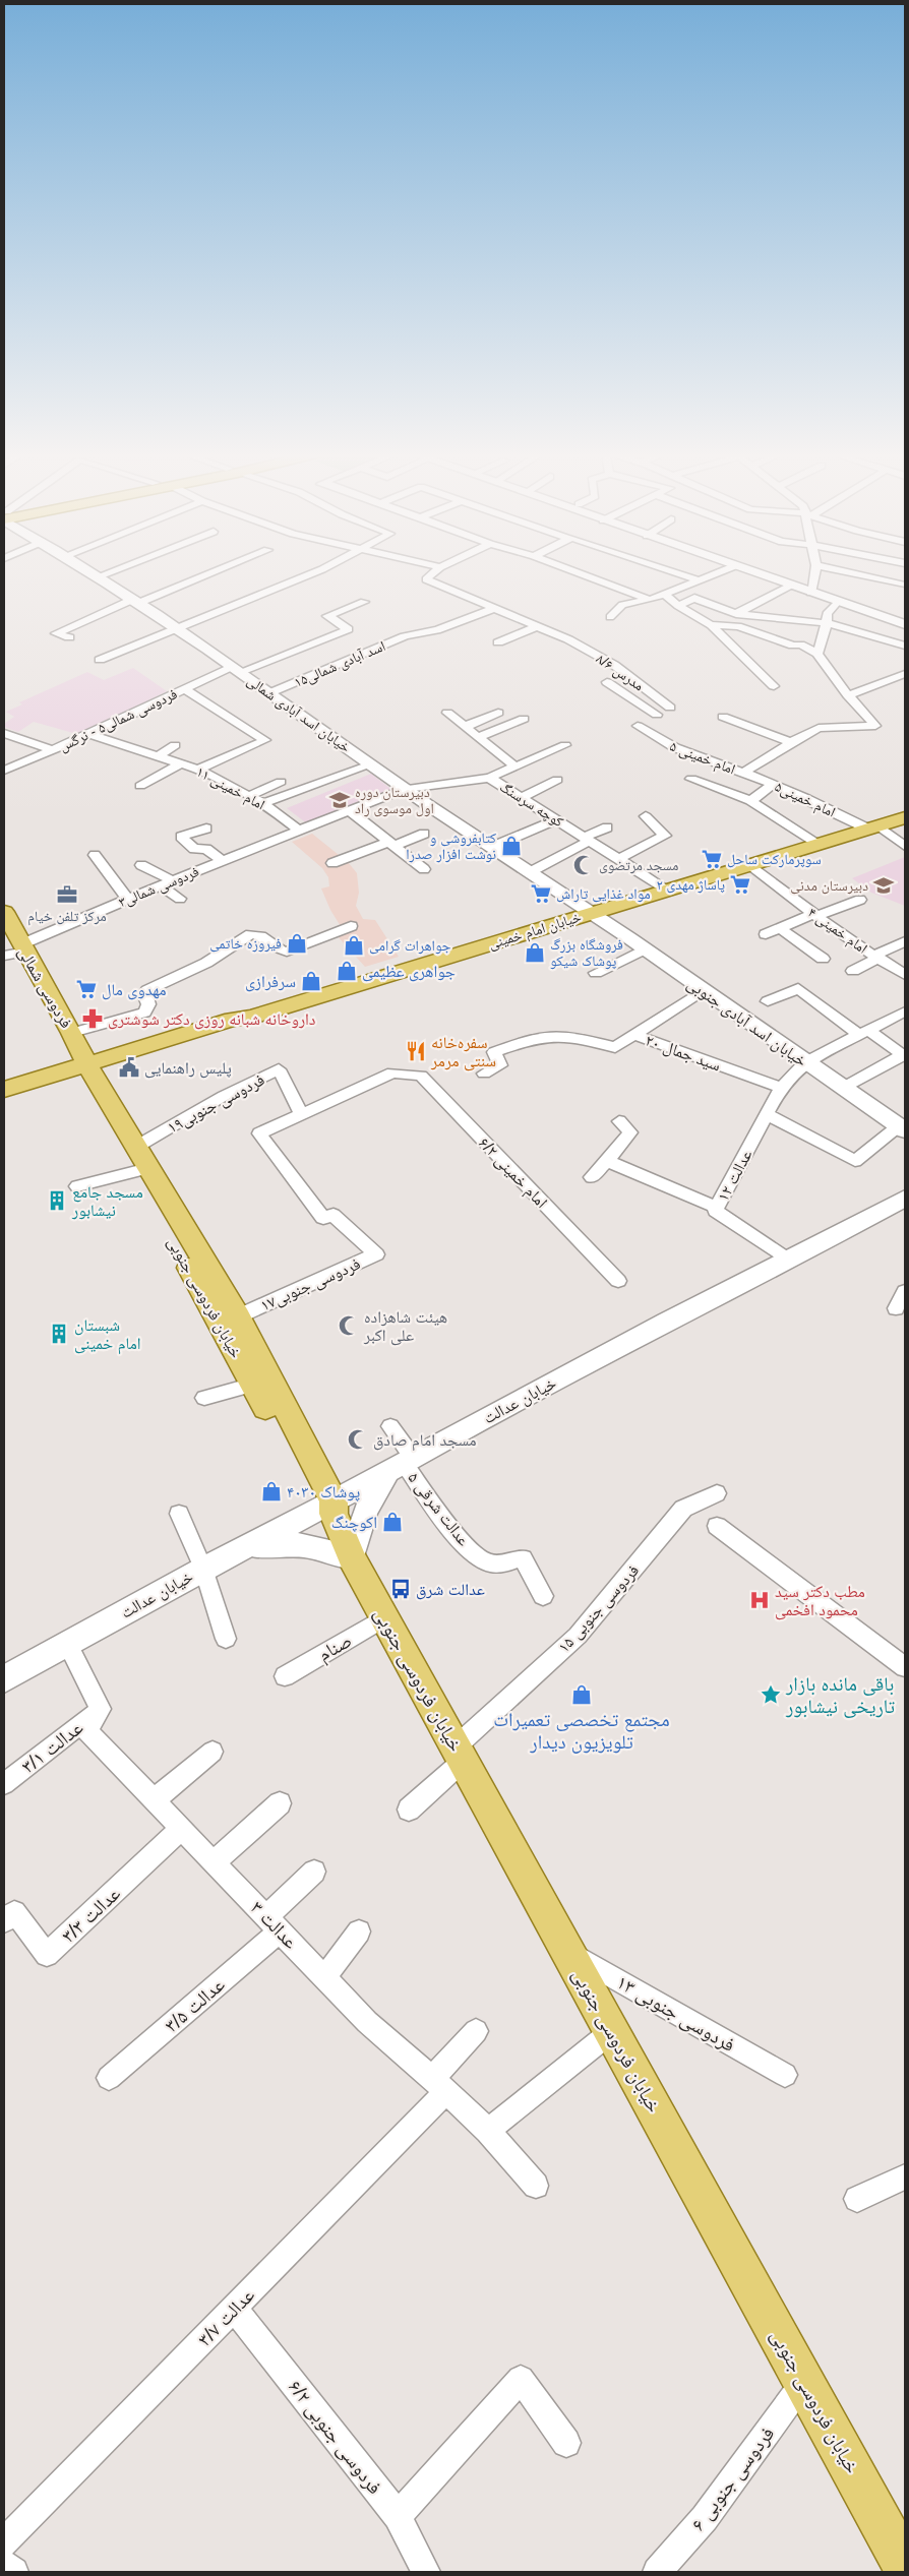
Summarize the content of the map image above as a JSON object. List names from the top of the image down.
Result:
{
  "streets": {
    "main road": [
      "خیابان اسد آبادی شمالی",
      "خیابان امام خمینی",
      "فردوسی شمالی",
      "خیابان اسد آبادی جنوبی",
      "خیابان فردوسی جنوبی",
      "خیابان عدالت"
    ],
    "street": [
      "اسد آبادی شمالی۱۵",
      "مدرس ۸/۶",
      "فردوسی شمالی۵ - نرگس",
      "امام خمینی ۵",
      "امام خمینی ۱۱",
      "امام خمینی۵",
      "کوچه سرسنگ",
      "فردوسی شمالی۳",
      "امام خمینی ۴",
      "سید جمال ۲۰",
      "فردوسی جنوبی۱۹",
      "امام خمینی ۶/۲",
      "عدالت ۱۲",
      "فردوسی جنوبی۱۷",
      "عدالت شرقی ۵",
      "فردوسی جنوبی ۱۵",
      "صنام",
      "عدالت ۳/۱",
      "عدالت ۳/۳",
      "عدالت ۳",
      "عدالت ۳/۵",
      "فردوسی جنوبی ۱۳",
      "عدالت ۳/۷",
      "فردوسی جنوبی ۶/۲",
      "فردوسی جنوبی ۶"
    ]
  },
  "crossings": [
    ["اسد آبادی شمالی۱۵", "مدرس ۸/۶"],
    ["اسد آبادی شمالی۱۵", "خیابان اسد آبادی شمالی"],
    ["خیابان اسد آبادی شمالی", "فردوسی شمالی۵ - نرگس"],
    ["خیابان اسد آبادی شمالی", "کوچه سرسنگ"],
    ["خیابان اسد آبادی شمالی", "خیابان امام خمینی"],
    ["خیابان اسد آبادی شمالی", "خیابان اسد آبادی جنوبی"],
    ["فردوسی شمالی۵ - نرگس", "امام خمینی ۱۱"],
    ["امام خمینی ۵", "امام خمینی۵"],
    ["امام خمینی ۱۱", "کوچه سرسنگ"],
    ["امام خمینی ۱۱", "فردوسی شمالی۳"],
    ["امام خمینی۵", "خیابان امام خمینی"],
    ["کوچه سرسنگ", "فردوسی شمالی۳"],
    ["کوچه سرسنگ", "خیابان امام خمینی"],
    ["فردوسی شمالی۳", "فردوسی شمالی"],
    ["خیابان امام خمینی", "امام خمینی ۴"],
    ["خیابان امام خمینی", "فردوسی شمالی"],
    ["خیابان امام خمینی", "خیابان اسد آبادی جنوبی"],
    ["خیابان امام خمینی", "خیابان فردوسی جنوبی"],
    ["فردوسی شمالی", "خیابان فردوسی جنوبی"],
    ["خیابان اسد آبادی جنوبی", "سید جمال ۲۰"],
    ["خیابان اسد آبادی جنوبی", "عدالت ۱۲"],
    ["سید جمال ۲۰", "عدالت ۱۲"],
    ["فردوسی جنوبی۱۹", "امام خمینی ۶/۲"],
    ["فردوسی جنوبی۱۹", "فردوسی جنوبی۱۷"],
    ["فردوسی جنوبی۱۹", "خیابان فردوسی جنوبی"],
    ["امام خمینی ۶/۲", "فردوسی جنوبی۱۷"],
    ["عدالت ۱۲", "خیابان عدالت"],
    ["فردوسی جنوبی۱۷", "خیابان فردوسی جنوبی"],
    ["خیابان فردوسی جنوبی", "خیابان عدالت"],
    ["خیابان فردوسی جنوبی", "فردوسی جنوبی ۱۵"],
    ["خیابان فردوسی جنوبی", "صنام"],
    ["خیابان فردوسی جنوبی", "فردوسی جنوبی ۱۳"],
    ["خیابان فردوسی جنوبی", "فردوسی جنوبی ۶"],
    ["خیابان عدالت", "عدالت شرقی ۵"],
    ["عدالت ۳/۱", "عدالت ۳"],
    ["عدالت ۳/۳", "عدالت ۳"],
    ["عدالت ۳", "عدالت ۳/۵"],
    ["عدالت ۳", "عدالت ۳/۷"],
    ["عدالت ۳/۷", "فردوسی جنوبی ۶/۲"]
  ],
  "places": {
    "school or university": ["دبیرستان دوره اول موسوی راد", "دبیرستان مدنی"],
    "shop": [
      "کتابفروشی و نوشت افزار صدرا",
      "فیروزه خاتمی",
      "جواهرات گرامی",
      "فروشگاه بزرگ پوشاک شیکو",
      "جواهری عظیمی",
      "سرفرازی",
      "پوشاک ۴۰۳۰",
      "اکوچنگ",
      "مجتمع تخصصی تعمیرات تلویزیون دیدار"
    ],
    "supermarket": [
      "سوپرمارکت ساحل",
      "پاساژ مهدی ۲",
      "مواد غذایی تاراش",
      "مهدوی مال"
    ],
    "mosque": ["مسجد مرتضوی", "هیئت شاهزاده علی اکبر", "مسجد امام صادق"],
    "office": ["مرکز تلفن خیام"],
    "pharmacy": ["داروخانه شبانه روزی دکتر شوشتری"],
    "restaurant": ["سفره‌خانه سنتی مرمر"],
    "public building": ["پلیس راهنمایی"],
    "building": ["مسجد جامع نیشابور", "شبستان امام خمینی"],
    "bus stop": ["عدالت شرق"],
    "hospital": ["مطب دکتر سید محمود افخمی"],
    "place": ["باقی مانده بازار تاریخی نیشابور"]
  }
}
